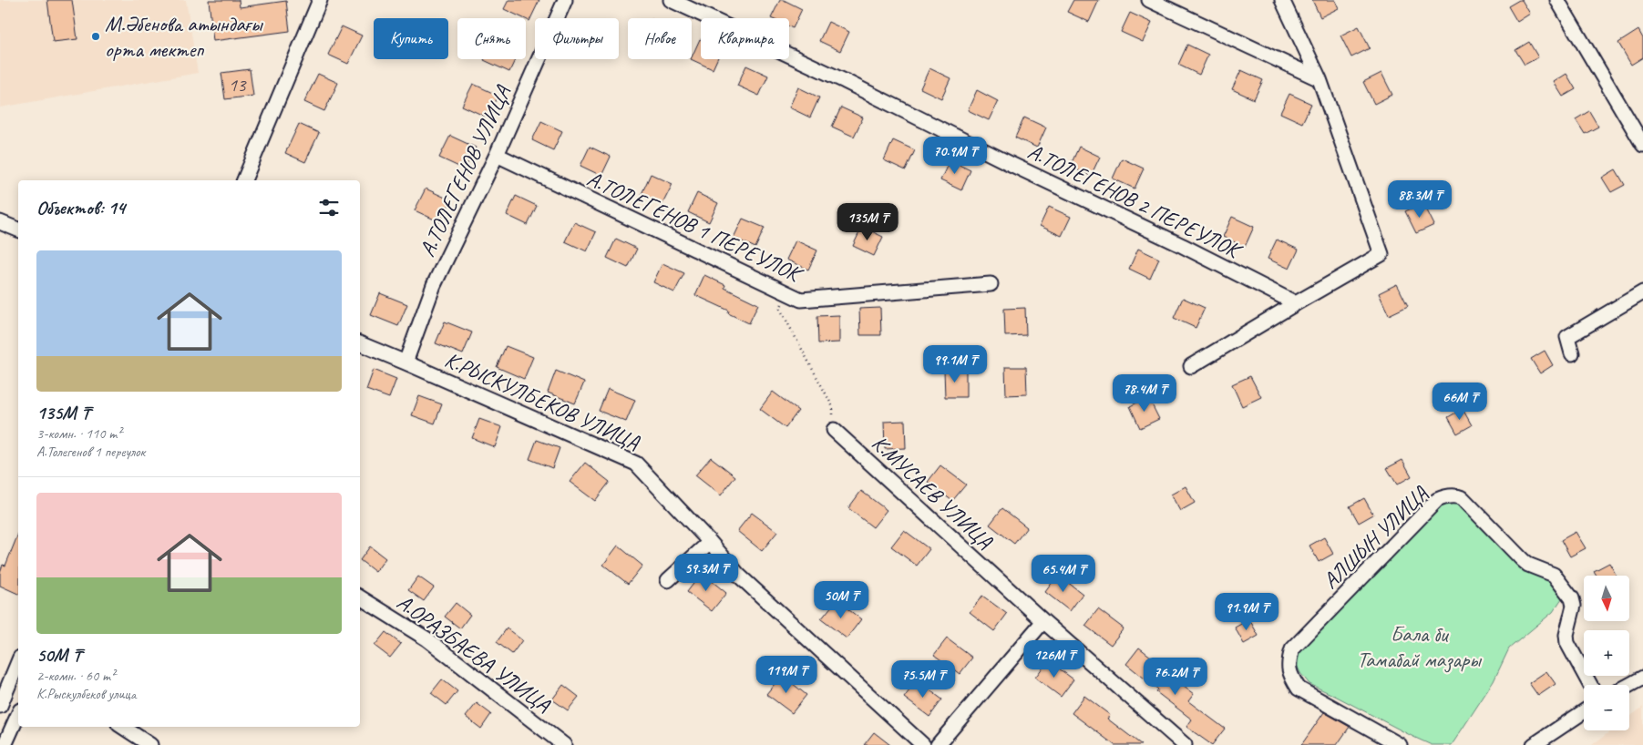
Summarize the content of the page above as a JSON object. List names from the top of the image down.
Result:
{
  "streets": {
    "street": [
      "А.ТОЛЕГЕНОВ УЛИЦА",
      "А.ТОЛЕГЕНОВ 2 ПЕРЕУЛОК",
      "А.ТОЛЕГЕНОВ 1 ПЕРЕУЛОК",
      "К.РЫСКУЛБЕКОВ УЛИЦА",
      "К.МУСАЕВ УЛИЦА",
      "АЛШЫН УЛИЦА",
      "А.ОРАЗБАЕВА УЛИЦА"
    ]
  },
  "crossings": [
    ["А.ТОЛЕГЕНОВ УЛИЦА", "А.ТОЛЕГЕНОВ 1 ПЕРЕУЛОК"],
    ["А.ТОЛЕГЕНОВ УЛИЦА", "К.РЫСКУЛБЕКОВ УЛИЦА"]
  ],
  "parks": ["Бала би Тамабай мазары"],
  "places": ["М.Әбенова атындағы орта мектеп"],
  "house_numbers": ["13"],
  "north": "bottom",
  "page": {
    "chip": [
      "Купить",
      "Снять",
      "Фильтры",
      "Новое",
      "Квартира"
    ],
    "price": [
      "70.9M ₸",
      "88.3M ₸",
      "135M ₸",
      "99.1M ₸",
      "78.4M ₸",
      "66M ₸",
      "59.3M ₸",
      "65.4M ₸",
      "50M ₸",
      "91.9M ₸",
      "126M ₸",
      "119M ₸",
      "76.2M ₸",
      "75.5M ₸"
    ],
    "heading": "Объектов: 14",
    "list": [
      {
        "name": "135M ₸",
        "note": "3-комн. · 110 m² · А.Толегенов 1 переулок"
      },
      {
        "name": "50M ₸",
        "note": "2-комн. · 60 m² · К.Рыскулбеков улица"
      }
    ],
    "map_buttons": ["+", "−"]
  }
}
